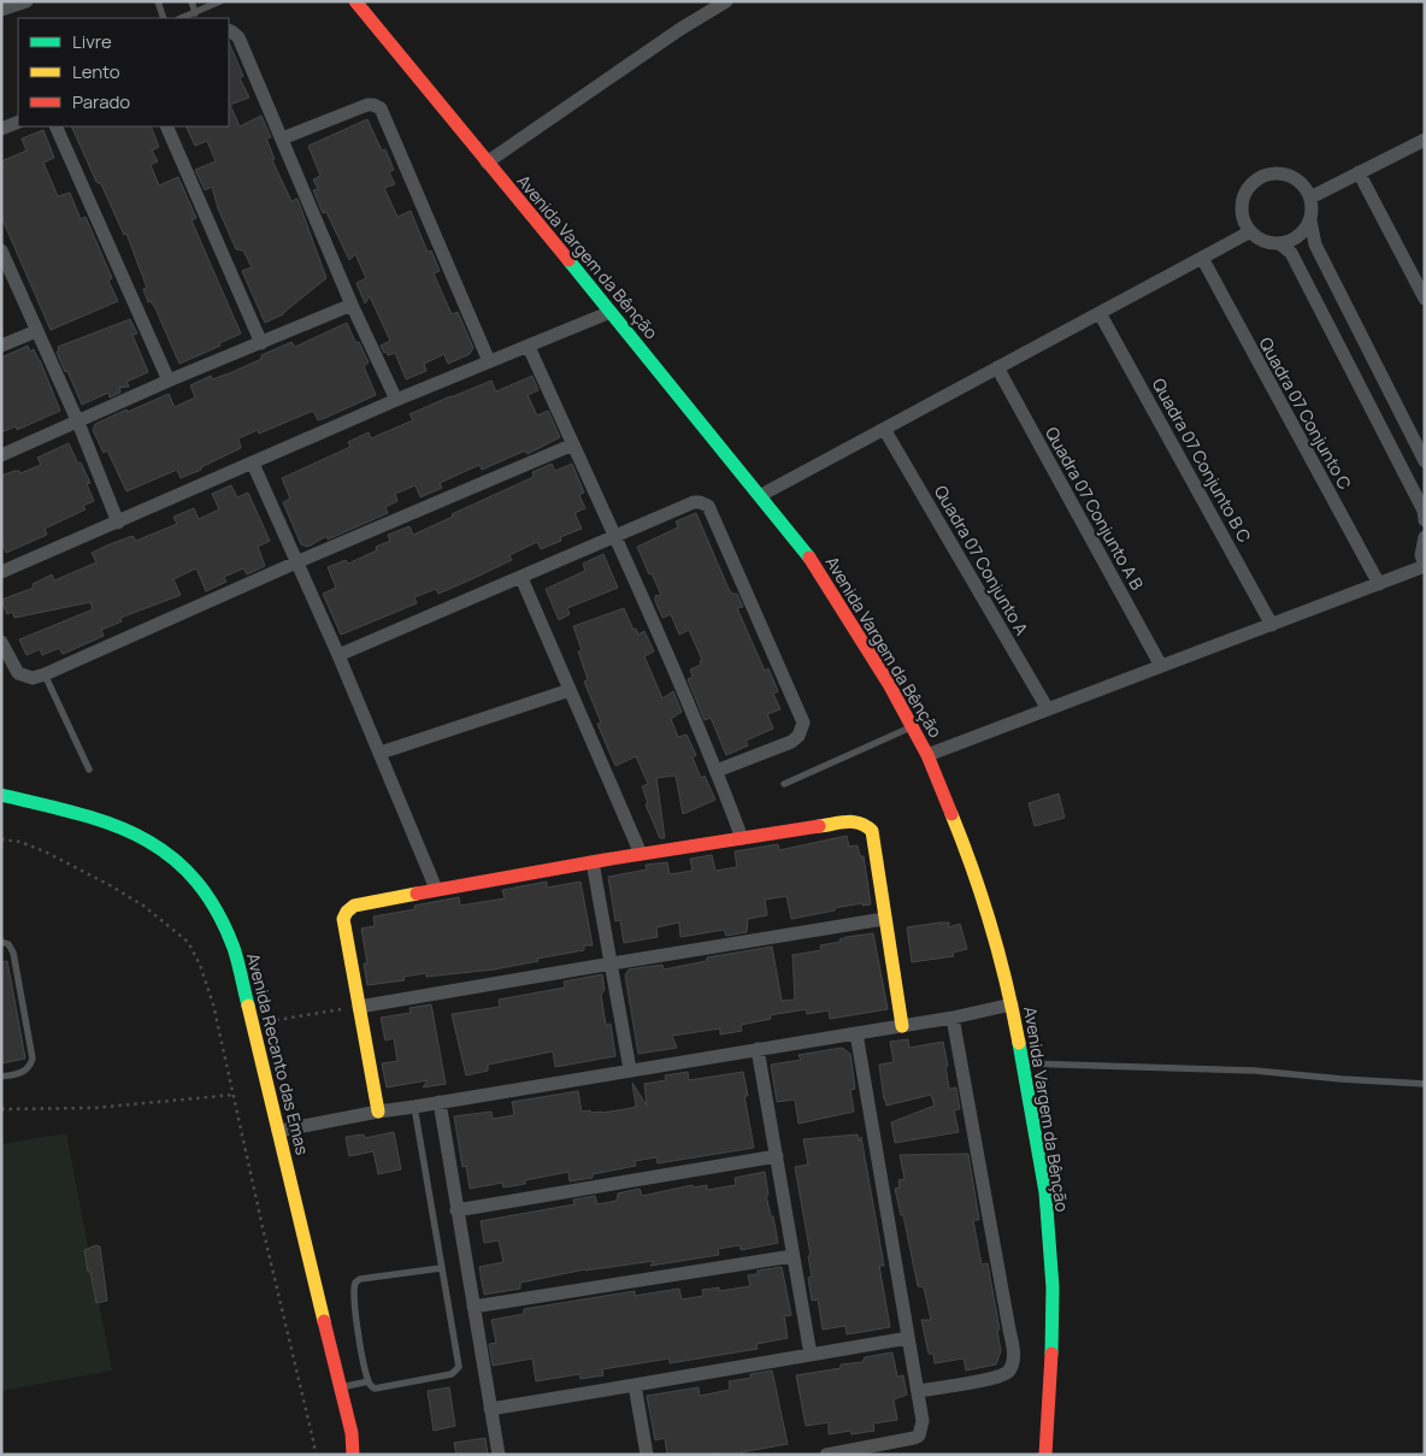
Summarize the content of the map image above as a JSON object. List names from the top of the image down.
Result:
{
  "streets": {
    "street": [
      "Avenida Vargem da Bênção",
      "Quadra 07 Conjunto C",
      "Quadra 07 Conjunto B C",
      "Quadra 07 Conjunto A B",
      "Quadra 07 Conjunto A",
      "Avenida Recanto das Emas"
    ]
  },
  "legend": ["Livre", "Lento", "Parado"]
}
